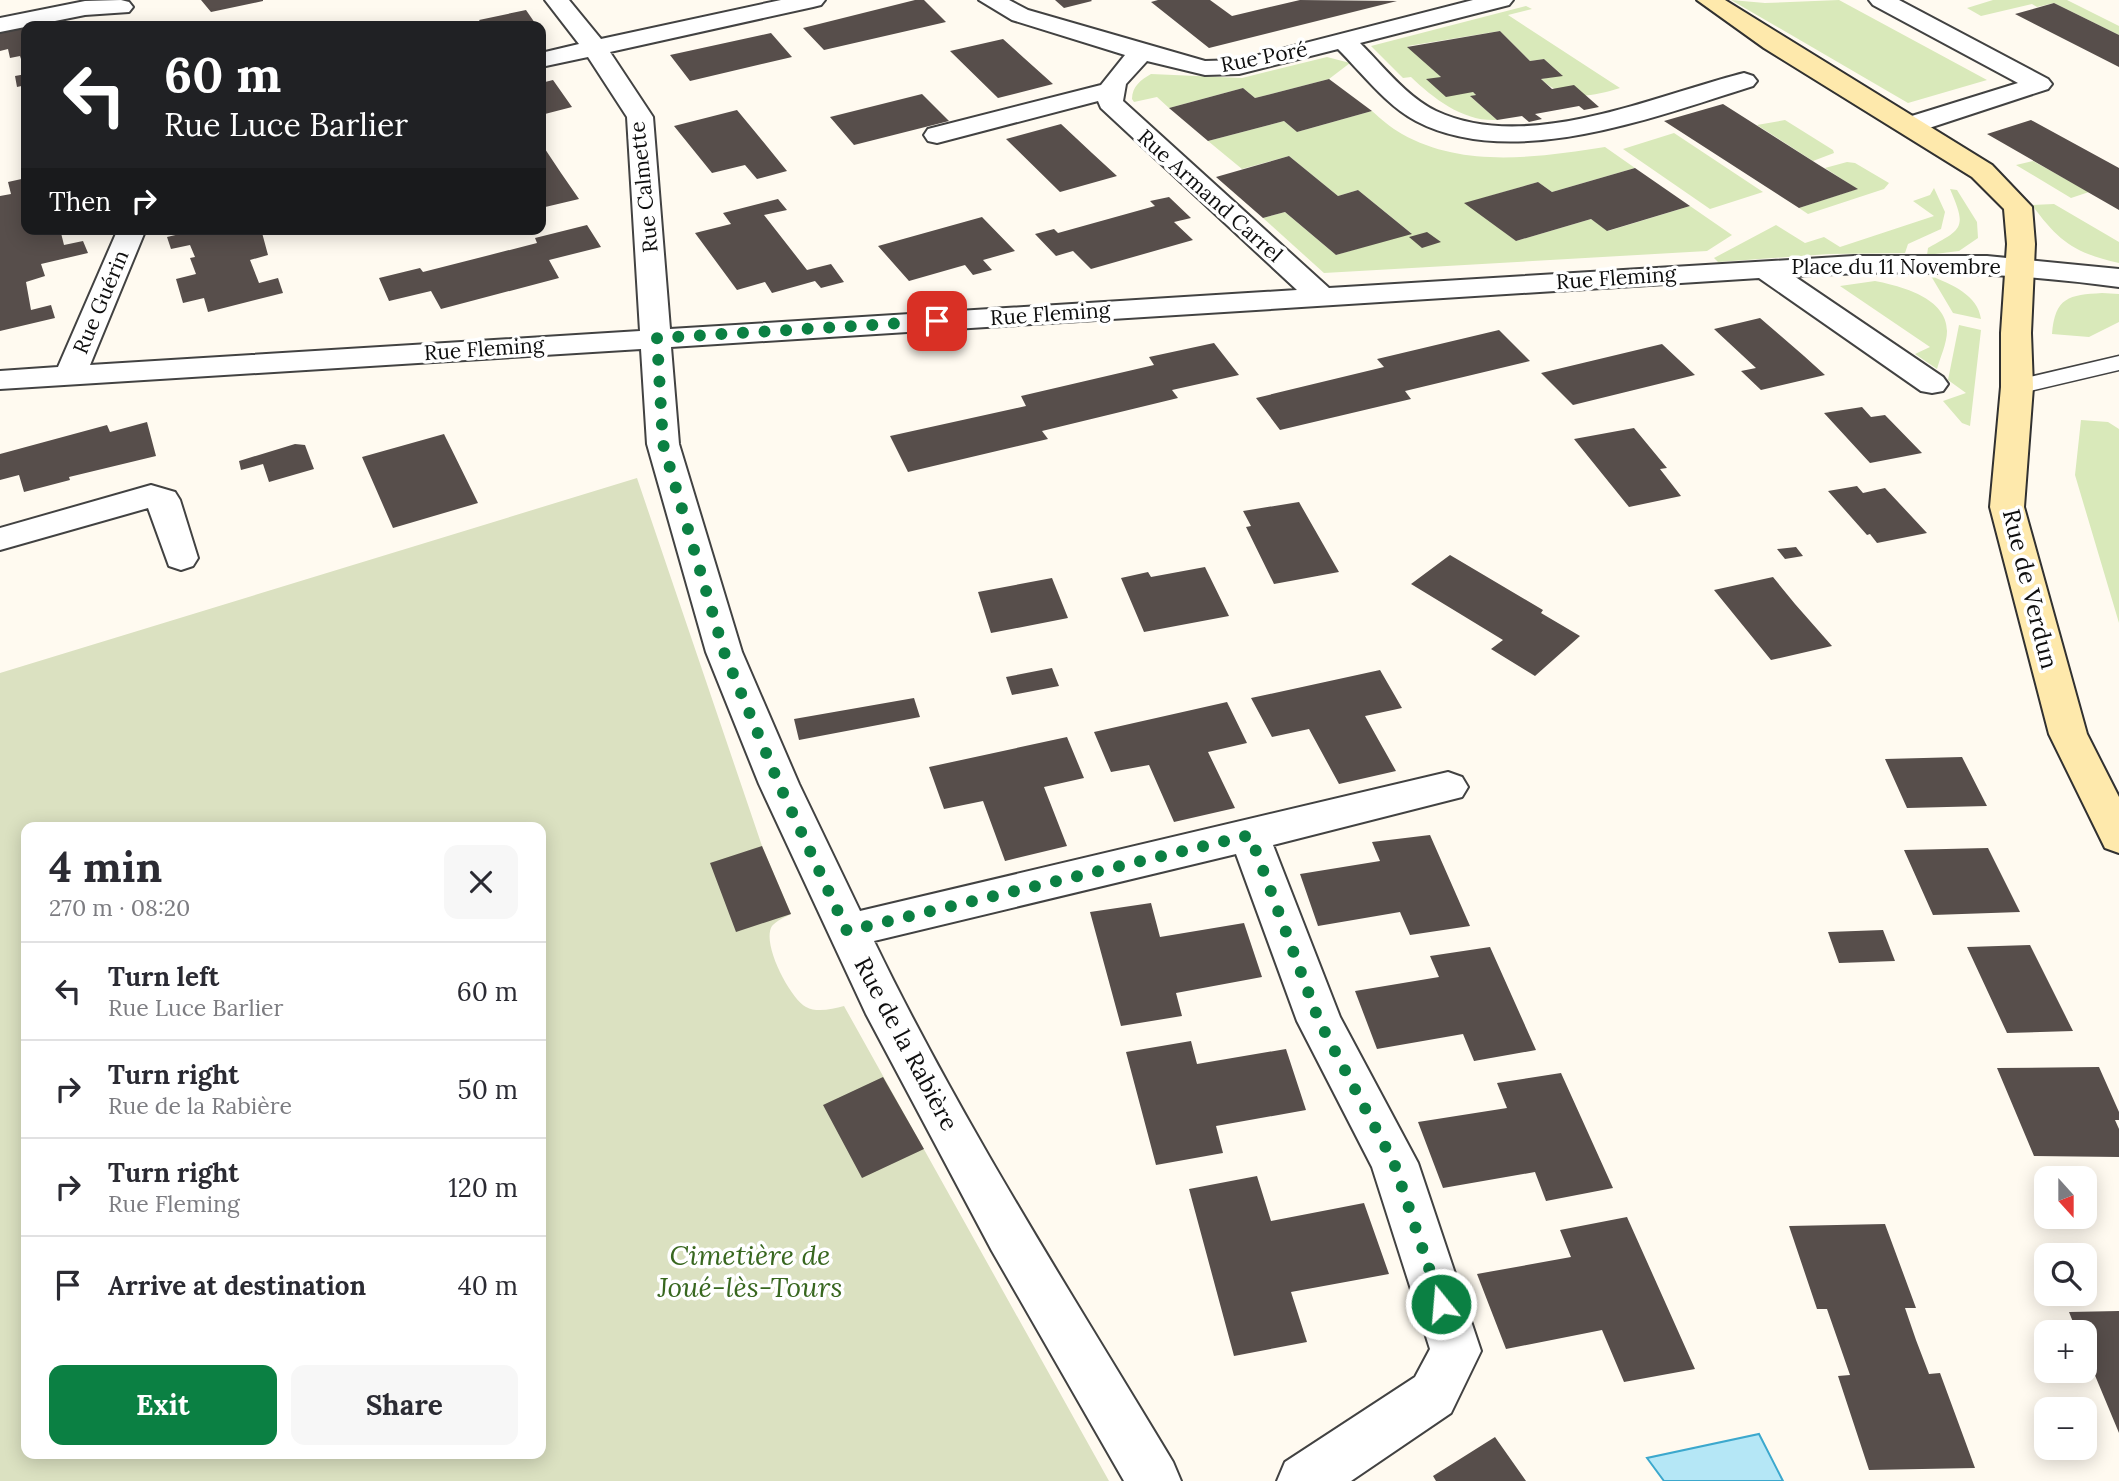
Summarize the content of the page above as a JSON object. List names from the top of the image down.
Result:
{
  "streets": {
    "main road": ["Rue de Verdun"],
    "street": [
      "Rue Poré",
      "Rue Calmette",
      "Rue Armand Carrel",
      "Place du 11 Novembre",
      "Rue Fleming",
      "Rue Guérin",
      "Rue de la Rabière"
    ]
  },
  "crossings": [
    ["Rue Calmette", "Rue Fleming"],
    ["Rue Calmette", "Rue de la Rabière"],
    ["Rue Armand Carrel", "Rue Fleming"],
    ["Place du 11 Novembre", "Rue Fleming"],
    ["Place du 11 Novembre", "Rue de Verdun"],
    ["Rue Fleming", "Rue Guérin"],
    ["Rue Fleming", "Rue de la Rabière"]
  ],
  "parks": ["Cimetière de Joué-lès-Tours"],
  "north": "bottom",
  "page": {
    "turn": ["60 m", "Rue Luce Barlier"],
    "then": "Then",
    "heading": ["4 min", "270 m · 08:20"],
    "list": [
      {
        "name": "Turn left",
        "note": "Rue Luce Barlier",
        "value": "60 m"
      },
      {
        "name": "Turn right",
        "note": "Rue de la Rabière",
        "value": "50 m"
      },
      {
        "name": "Turn right",
        "note": "Rue Fleming",
        "value": "120 m"
      },
      {
        "name": "Arrive at destination",
        "value": "40 m"
      }
    ],
    "map_buttons": ["+", "−"],
    "buttons": ["Exit", "Share"]
  }
}
